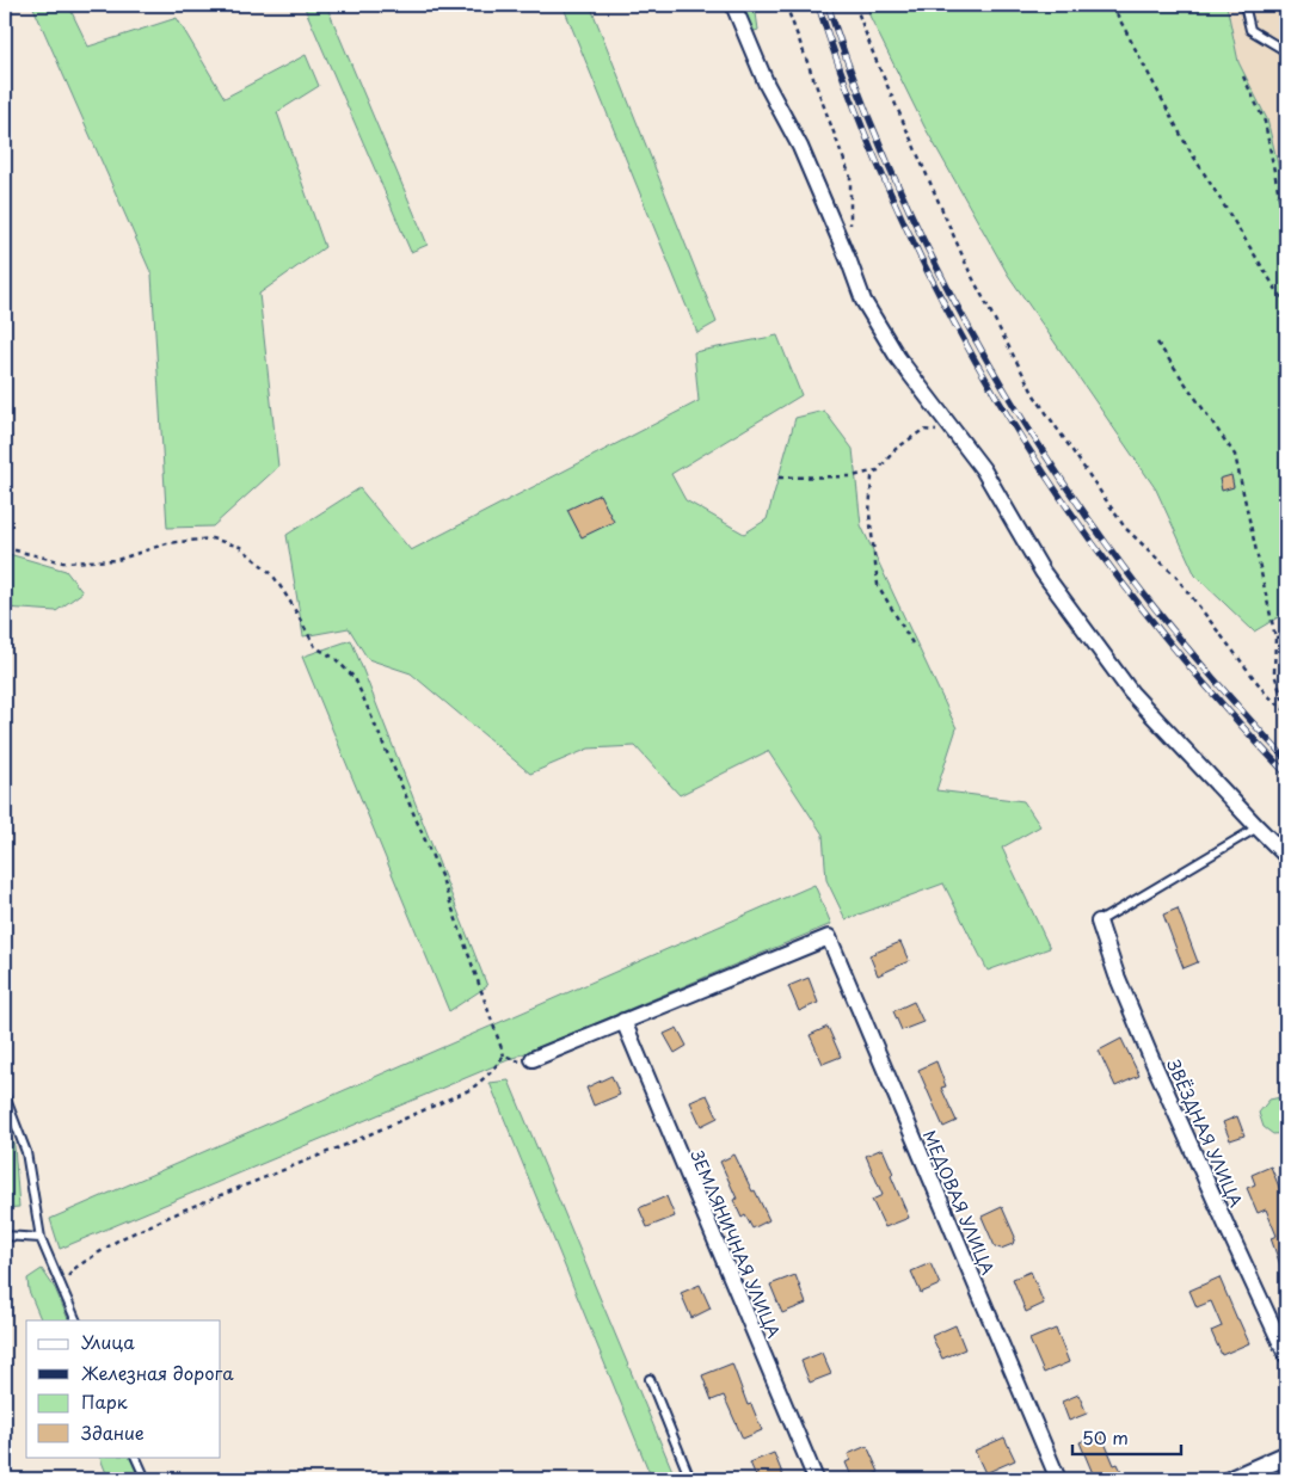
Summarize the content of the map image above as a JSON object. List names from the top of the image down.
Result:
{
  "streets": {
    "street": ["ЗВЁЗДНАЯ УЛИЦА", "МЕДОВАЯ УЛИЦА", "ЗЕМЛЯНИЧНАЯ УЛИЦА"]
  },
  "crossings": [
    ["МЕДОВАЯ УЛИЦА", "ЗЕМЛЯНИЧНАЯ УЛИЦА"]
  ],
  "legend": [
    "Улица",
    "Железная дорога",
    "Парк",
    "Здание"
  ],
  "scale_bar": "50 m"
}
